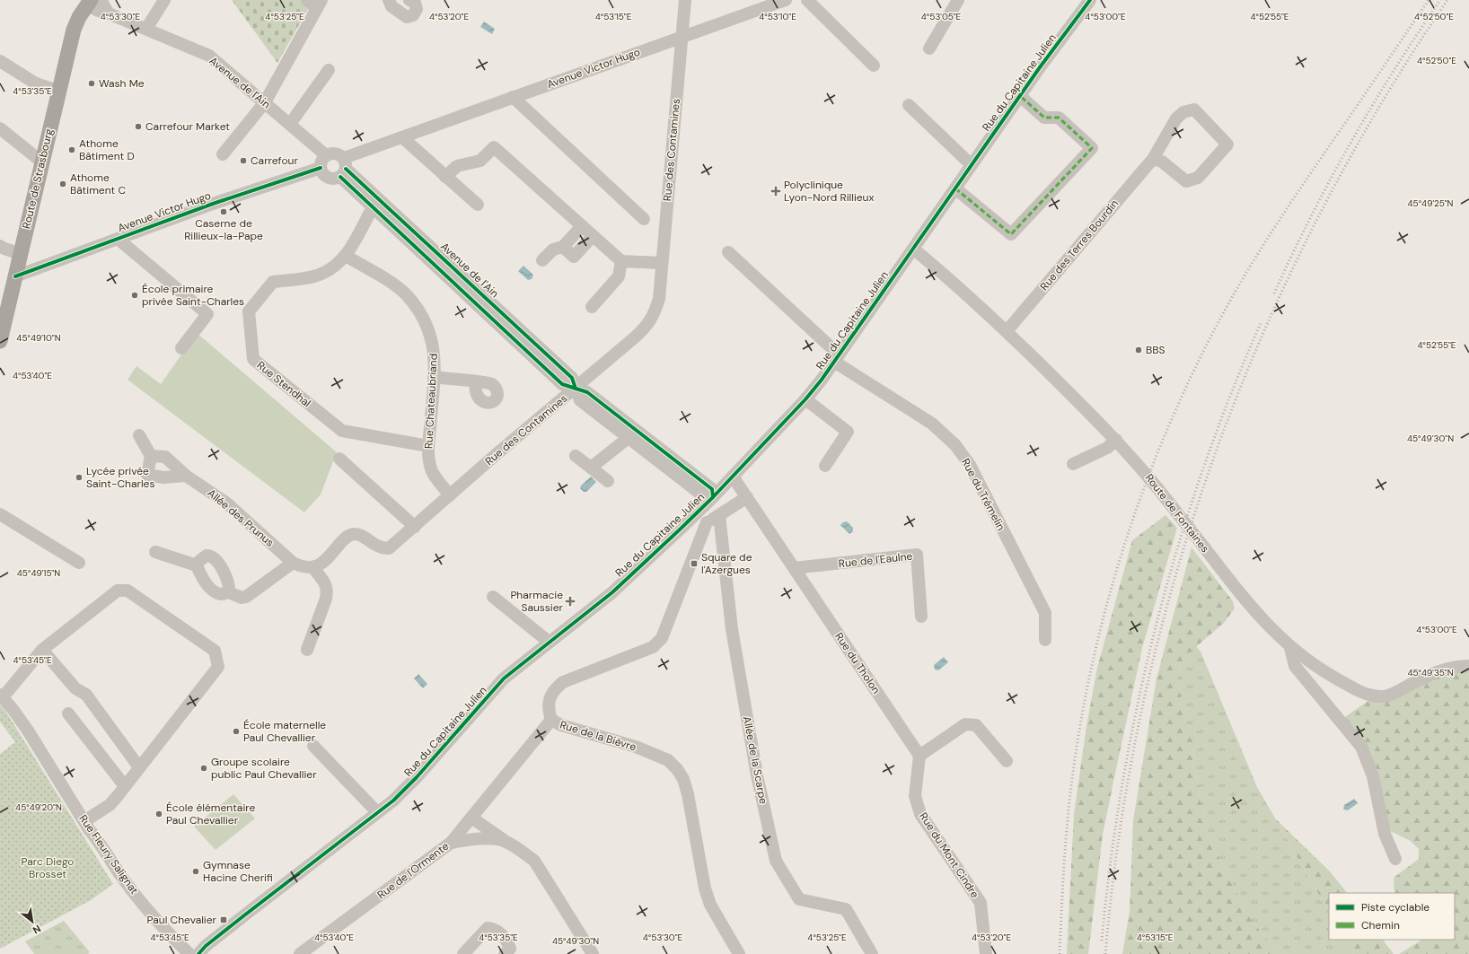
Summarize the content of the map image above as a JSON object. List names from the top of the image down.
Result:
{
  "streets": {
    "main road": ["Route de Strasbourg"],
    "street": [
      "Avenue Victor Hugo",
      "Avenue de l'Ain",
      "Rue du Capitaine Julien",
      "Rue des Contamines",
      "Rue des Terres Bourdin",
      "Rue Stendhal",
      "Rue Chateaubriand",
      "Rue du Trémelin",
      "Route de Fontaines",
      "Allée des Prunus",
      "Rue de l'Eaulne",
      "Rue du Tholon",
      "Rue de la Bièvre",
      "Allée de la Scarpe",
      "Rue Fleury Salignat",
      "Rue du Mont Cindre",
      "Rue de l'Ormente"
    ]
  },
  "crossings": [
    ["Avenue Victor Hugo", "Avenue de l'Ain"],
    ["Avenue Victor Hugo", "Rue des Contamines"],
    ["Avenue Victor Hugo", "Route de Strasbourg"],
    ["Avenue de l'Ain", "Rue du Capitaine Julien"],
    ["Avenue de l'Ain", "Rue des Contamines"],
    ["Avenue de l'Ain", "Route de Strasbourg"],
    ["Avenue de l'Ain", "Rue Stendhal"],
    ["Rue du Capitaine Julien", "Rue du Trémelin"],
    ["Rue du Capitaine Julien", "Route de Fontaines"],
    ["Rue du Capitaine Julien", "Rue du Tholon"],
    ["Rue des Contamines", "Rue Chateaubriand"],
    ["Rue des Contamines", "Allée des Prunus"],
    ["Rue des Terres Bourdin", "Route de Fontaines"],
    ["Rue Stendhal", "Rue Chateaubriand"],
    ["Rue de l'Eaulne", "Rue du Tholon"],
    ["Rue du Tholon", "Rue du Mont Cindre"],
    ["Rue de la Bièvre", "Rue de l'Ormente"]
  ],
  "parks": ["Parc Diego Brosset"],
  "places": {
    "other": [
      "Wash Me",
      "Carrefour Market",
      "Athome Bâtiment D",
      "Carrefour",
      "Athome Bâtiment C",
      "Caserne de Rillieux-la-Pape",
      "École primaire privée Saint-Charles",
      "BBS",
      "Lycée privée Saint-Charles",
      "École maternelle Paul Chevallier",
      "Groupe scolaire public Paul Chevallier",
      "École élémentaire Paul Chevallier",
      "Gymnase Hacine Cherifi"
    ],
    "health": ["Polyclinique Lyon-Nord Rillieux", "Pharmacie Saussier"],
    "transit": ["Square de l'Azergues", "Paul Chevalier"]
  },
  "legend": ["Piste cyclable", "Chemin"],
  "north": "bottom right",
  "coordinates": [
    "4°53'10\"E",
    "4°53'00\"E",
    "4°53'30\"E",
    "4°53'25\"E",
    "4°53'20\"E",
    "4°53'15\"E",
    "4°53'05\"E",
    "4°52'55\"E",
    "4°52'50\"E",
    "4°53'35\"E",
    "45°49'25\"N",
    "45°49'10\"N",
    "4°53'40\"E",
    "45°49'30\"N",
    "45°49'15\"N",
    "4°53'45\"E",
    "45°49'35\"N",
    "45°49'20\"N"
  ]
}
